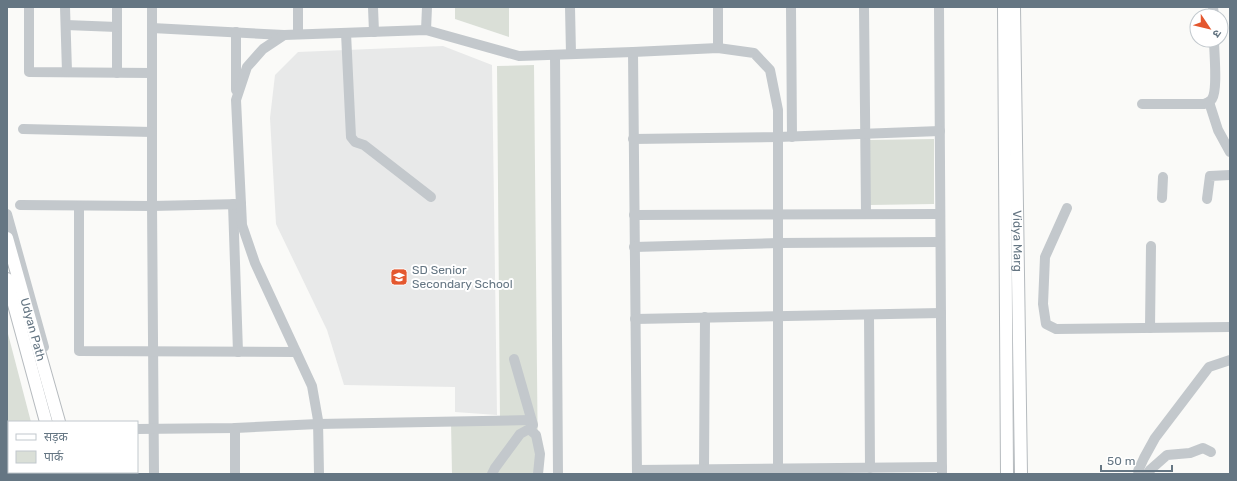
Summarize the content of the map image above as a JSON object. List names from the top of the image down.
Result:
{
  "streets": {
    "main road": ["Vidya Marg", "Udyan Path"]
  },
  "places": {
    "school or university": ["SD Senior Secondary School"]
  },
  "legend": ["सड़क", "पार्क"],
  "scale_bar": "50 m",
  "north": "bottom right"
}
